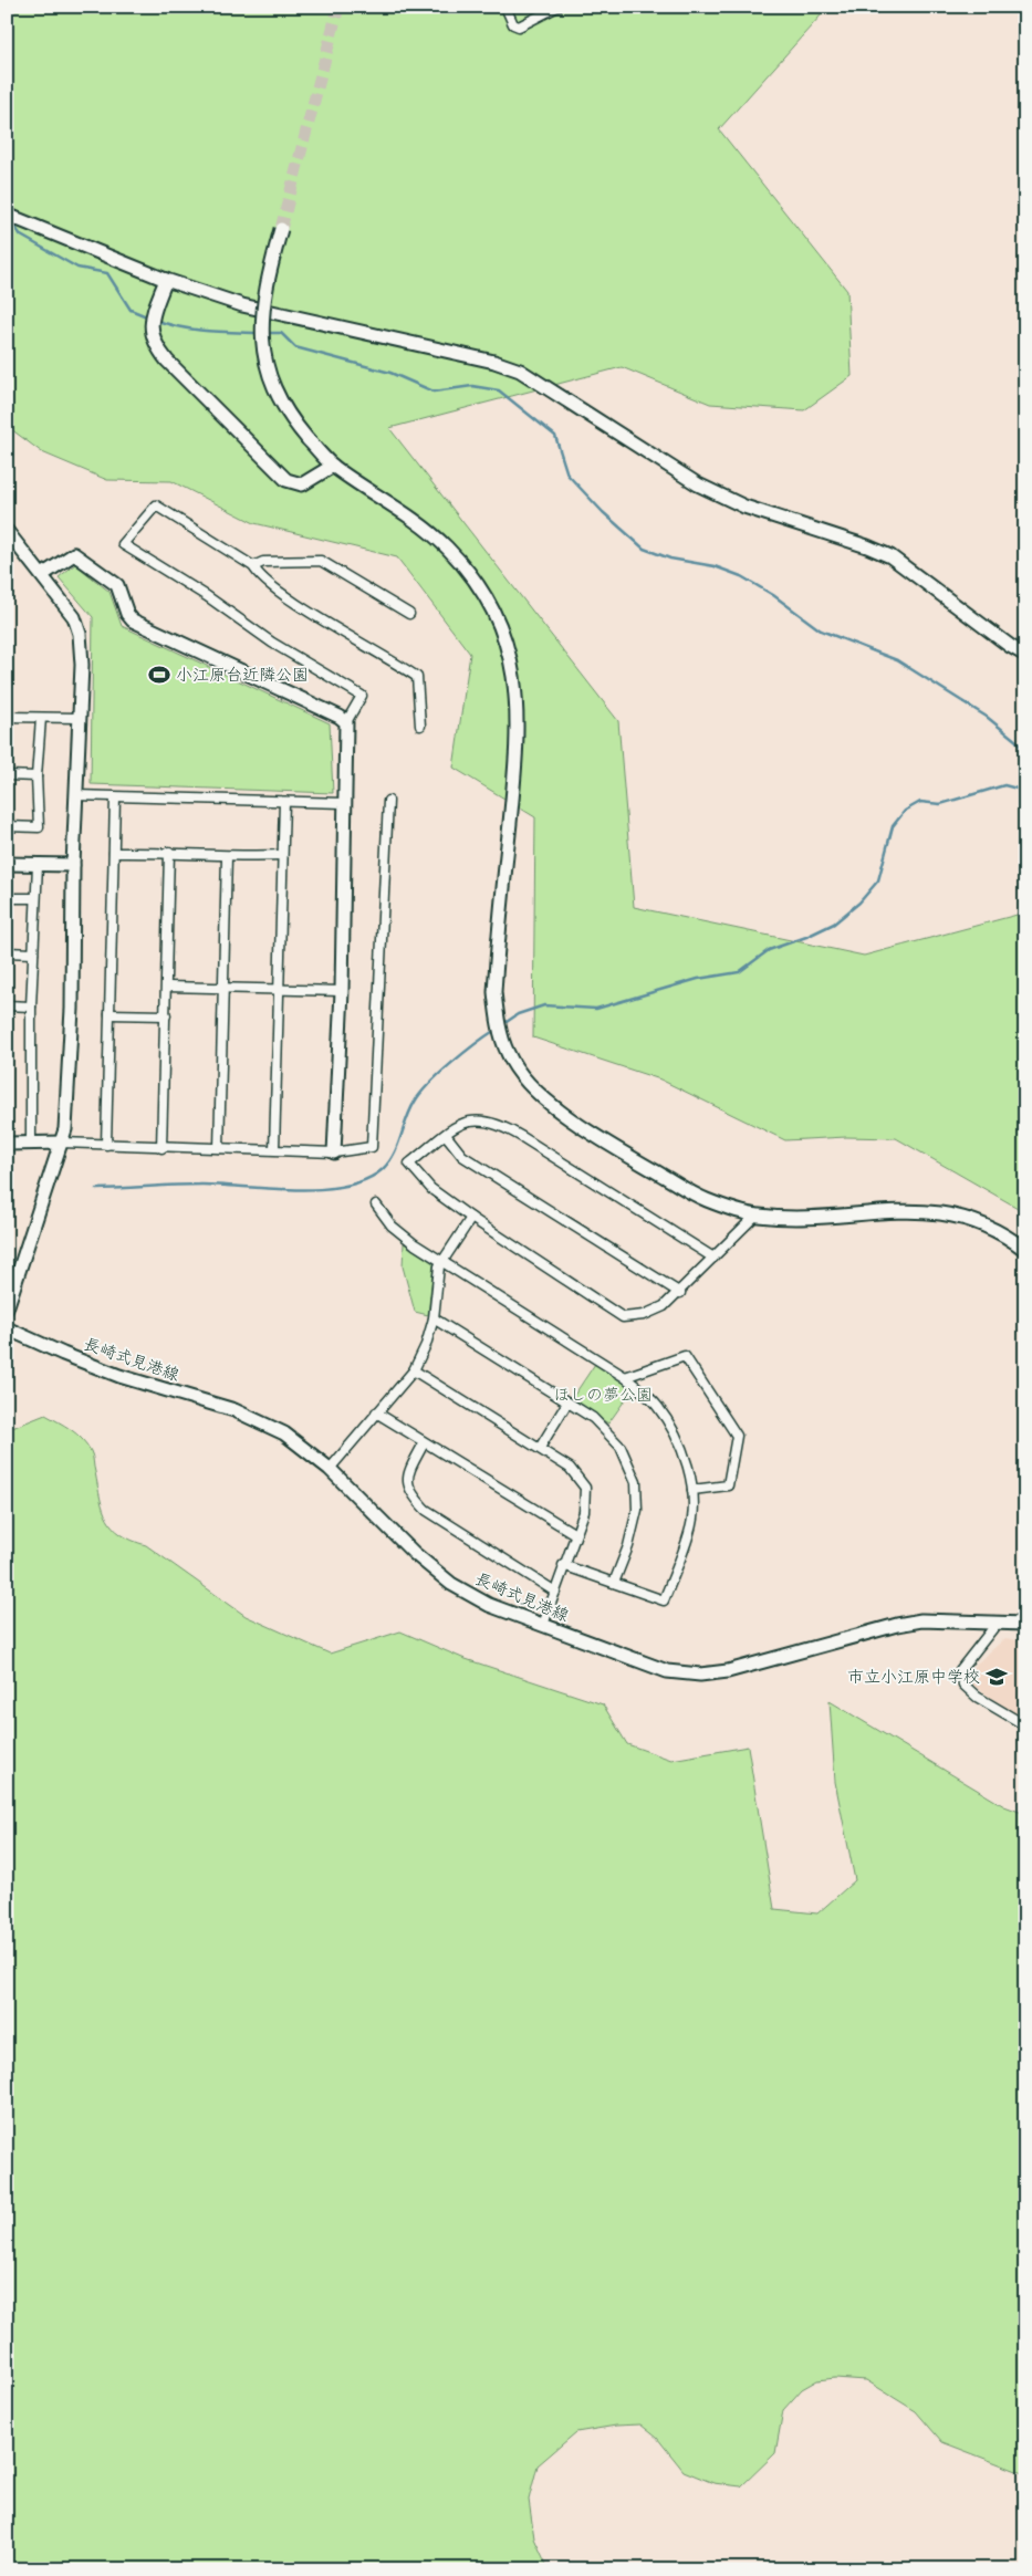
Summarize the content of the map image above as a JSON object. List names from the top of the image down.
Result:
{
  "streets": {
    "street": ["長崎式見港線"]
  },
  "parks": ["ほしの夢公園"],
  "places": {
    "sports": ["小江原台近隣公園"],
    "school or university": ["市立小江原中学校"]
  }
}
